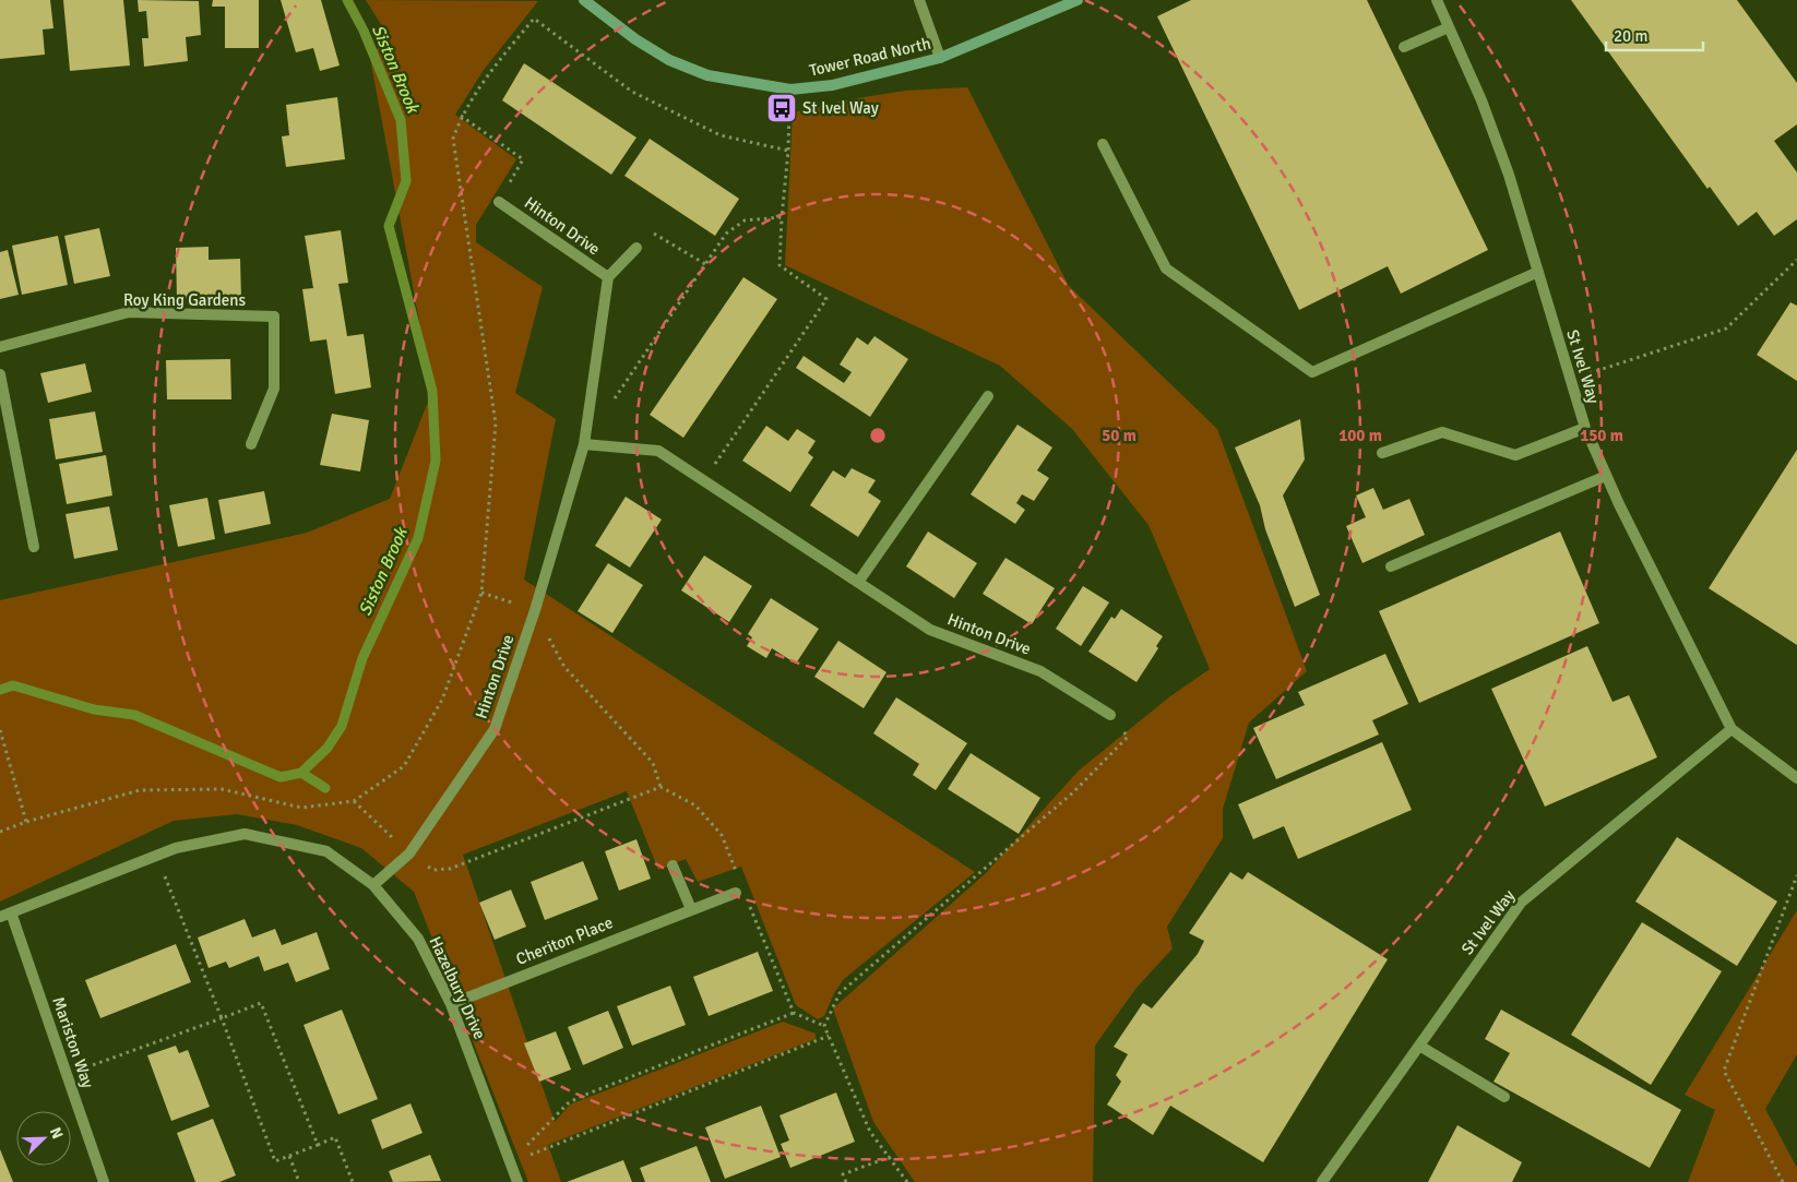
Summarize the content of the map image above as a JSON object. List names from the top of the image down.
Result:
{
  "streets": {
    "street": [
      "Tower Road North",
      "Hinton Drive",
      "Roy King Gardens",
      "St Ivel Way",
      "Cheriton Place",
      "Hazelbury Drive",
      "Mariston Way"
    ]
  },
  "crossings": [
    ["Hinton Drive", "Hazelbury Drive"],
    ["Cheriton Place", "Hazelbury Drive"],
    ["Hazelbury Drive", "Mariston Way"]
  ],
  "water": ["Siston Brook"],
  "places": {
    "bus stop": ["St Ivel Way"]
  },
  "scale_bar": "20 m",
  "north": "top right",
  "rings": ["50 m", "100 m", "150 m"]
}
